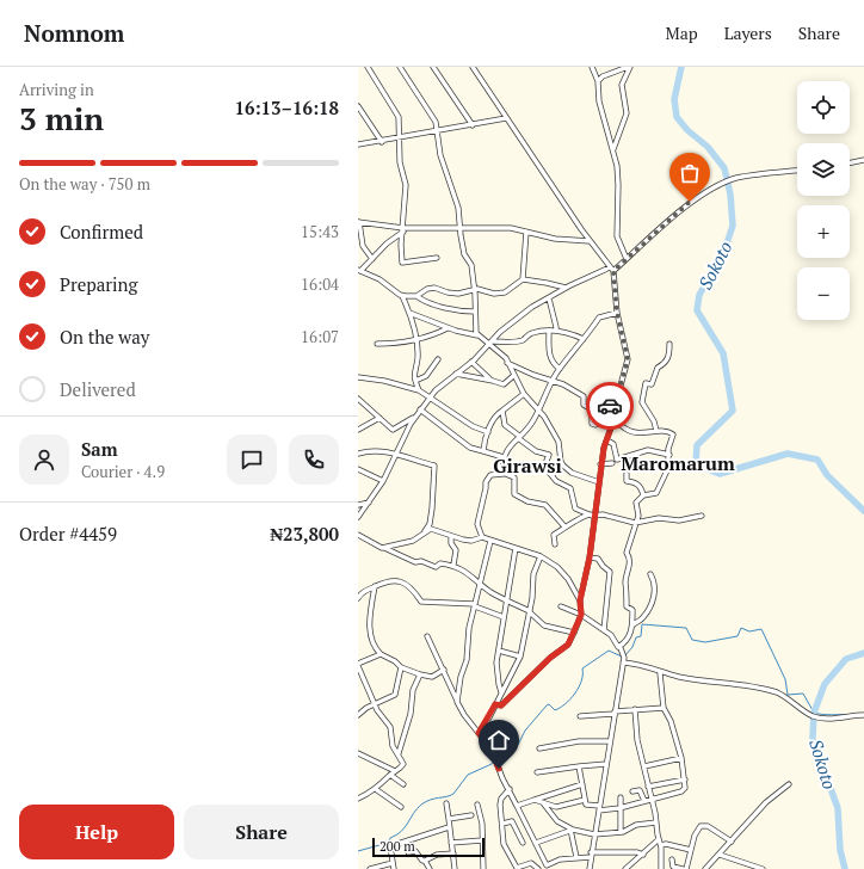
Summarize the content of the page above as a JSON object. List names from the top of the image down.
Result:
{
  "districts": ["Maromarum", "Girawsi"],
  "water": ["Sokoto"],
  "scale_bar": "200 m",
  "page": {
    "header": "Nomnom",
    "nav": ["Map", "Layers", "Share"],
    "heading": ["3 min", "Arriving in", "16:13–16:18"],
    "panel": [
      "Sam",
      "Courier · 4.9",
      "Order #4459",
      "₦23,800"
    ],
    "map_buttons": ["+", "−"],
    "bar": "On the way · 750 m",
    "list": [
      ["Confirmed", "15:43"],
      ["Preparing", "16:04"],
      ["On the way", "16:07"],
      "Delivered"
    ],
    "buttons": ["Help", "Share"],
    "scale": "200 m"
  }
}
